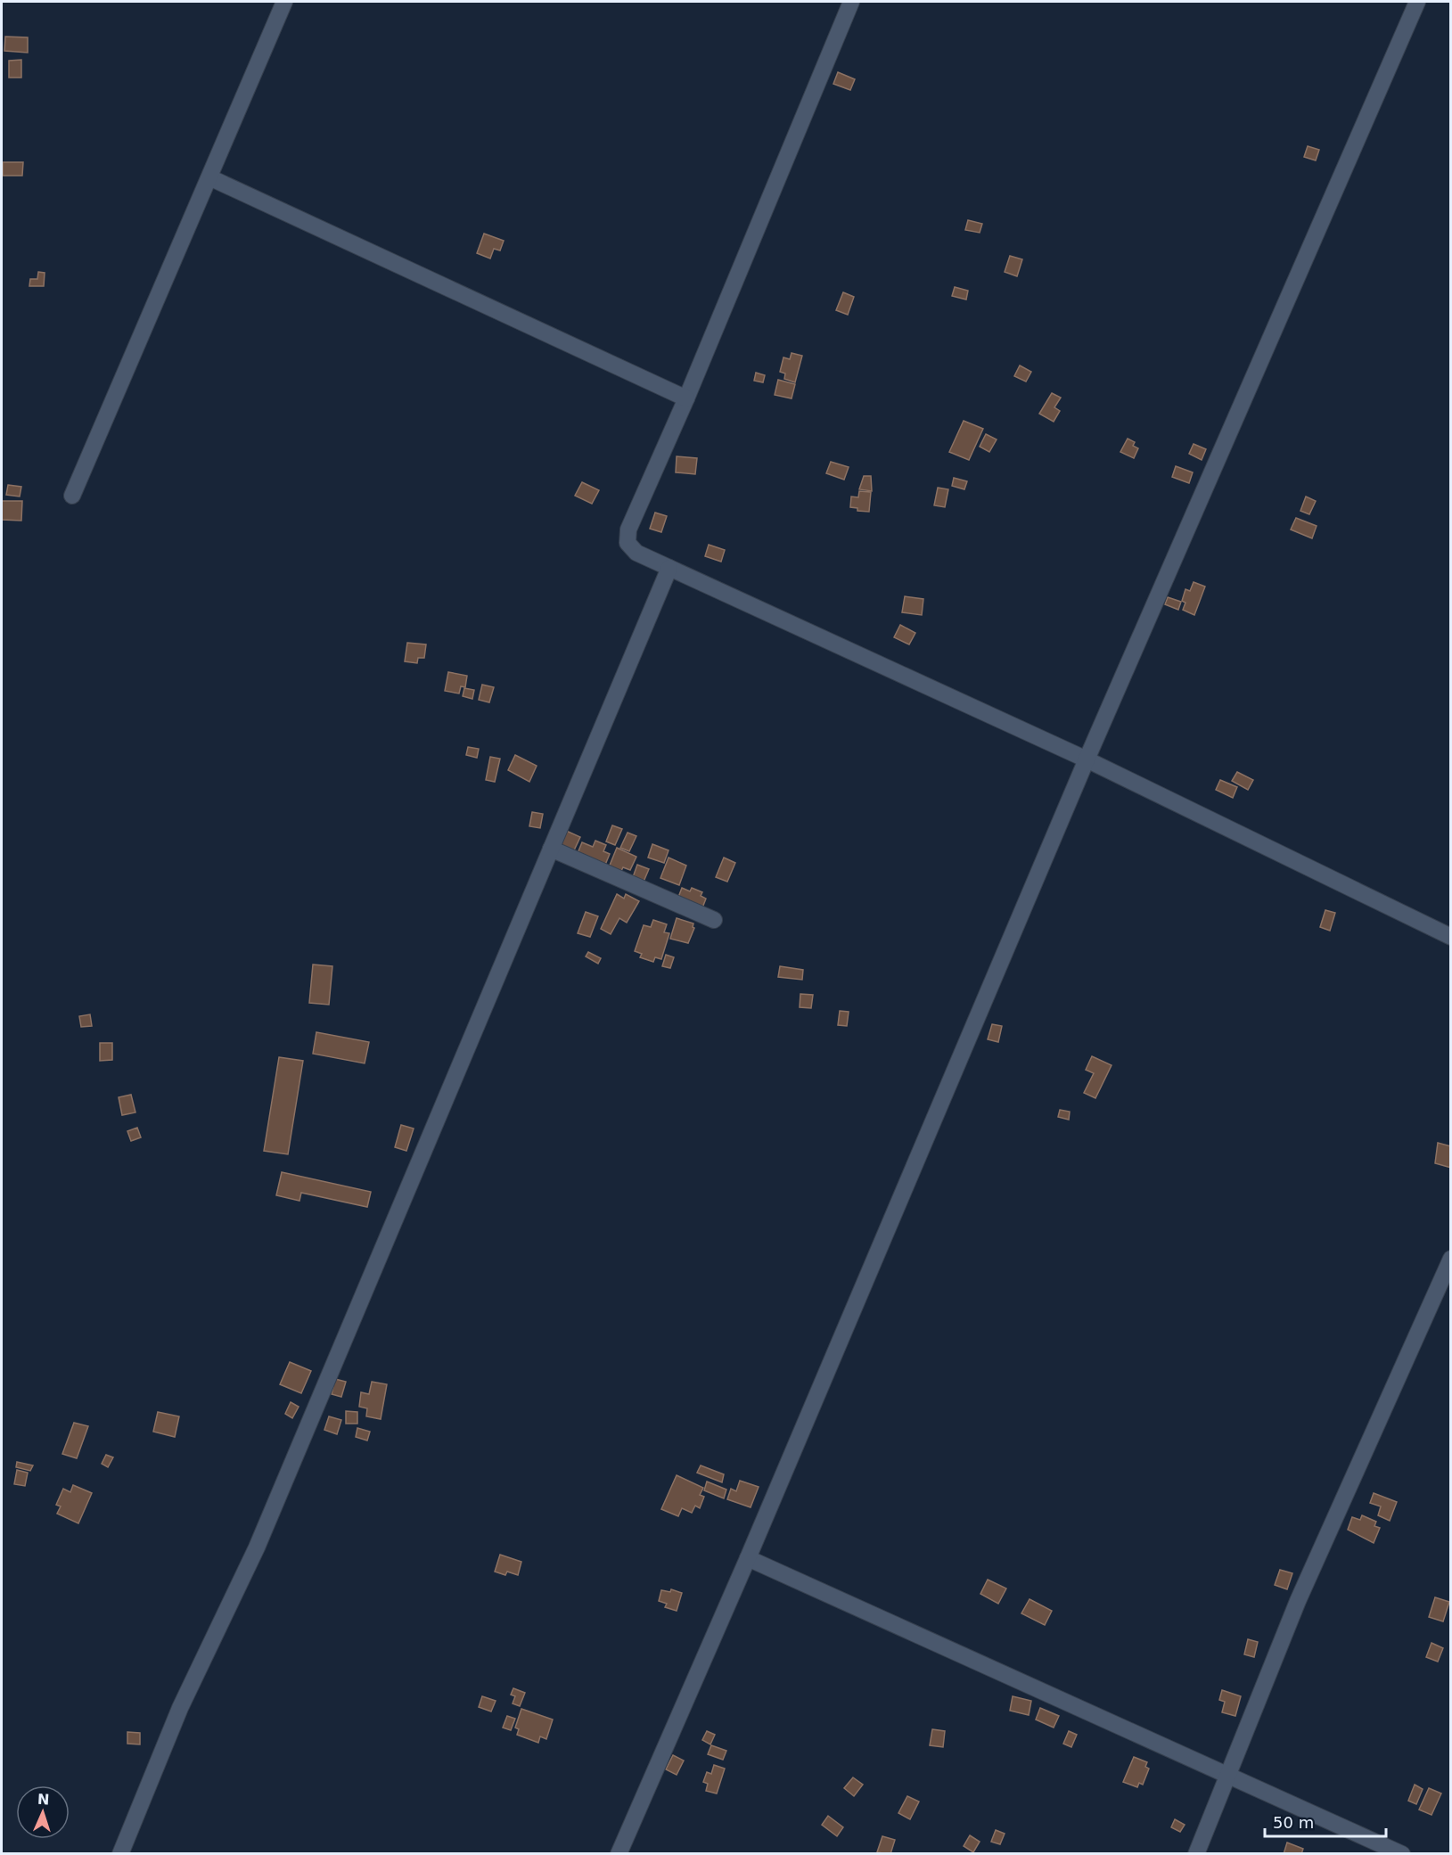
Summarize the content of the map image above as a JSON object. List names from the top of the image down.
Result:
{
  "scale_bar": "50 m",
  "north": "top"
}
